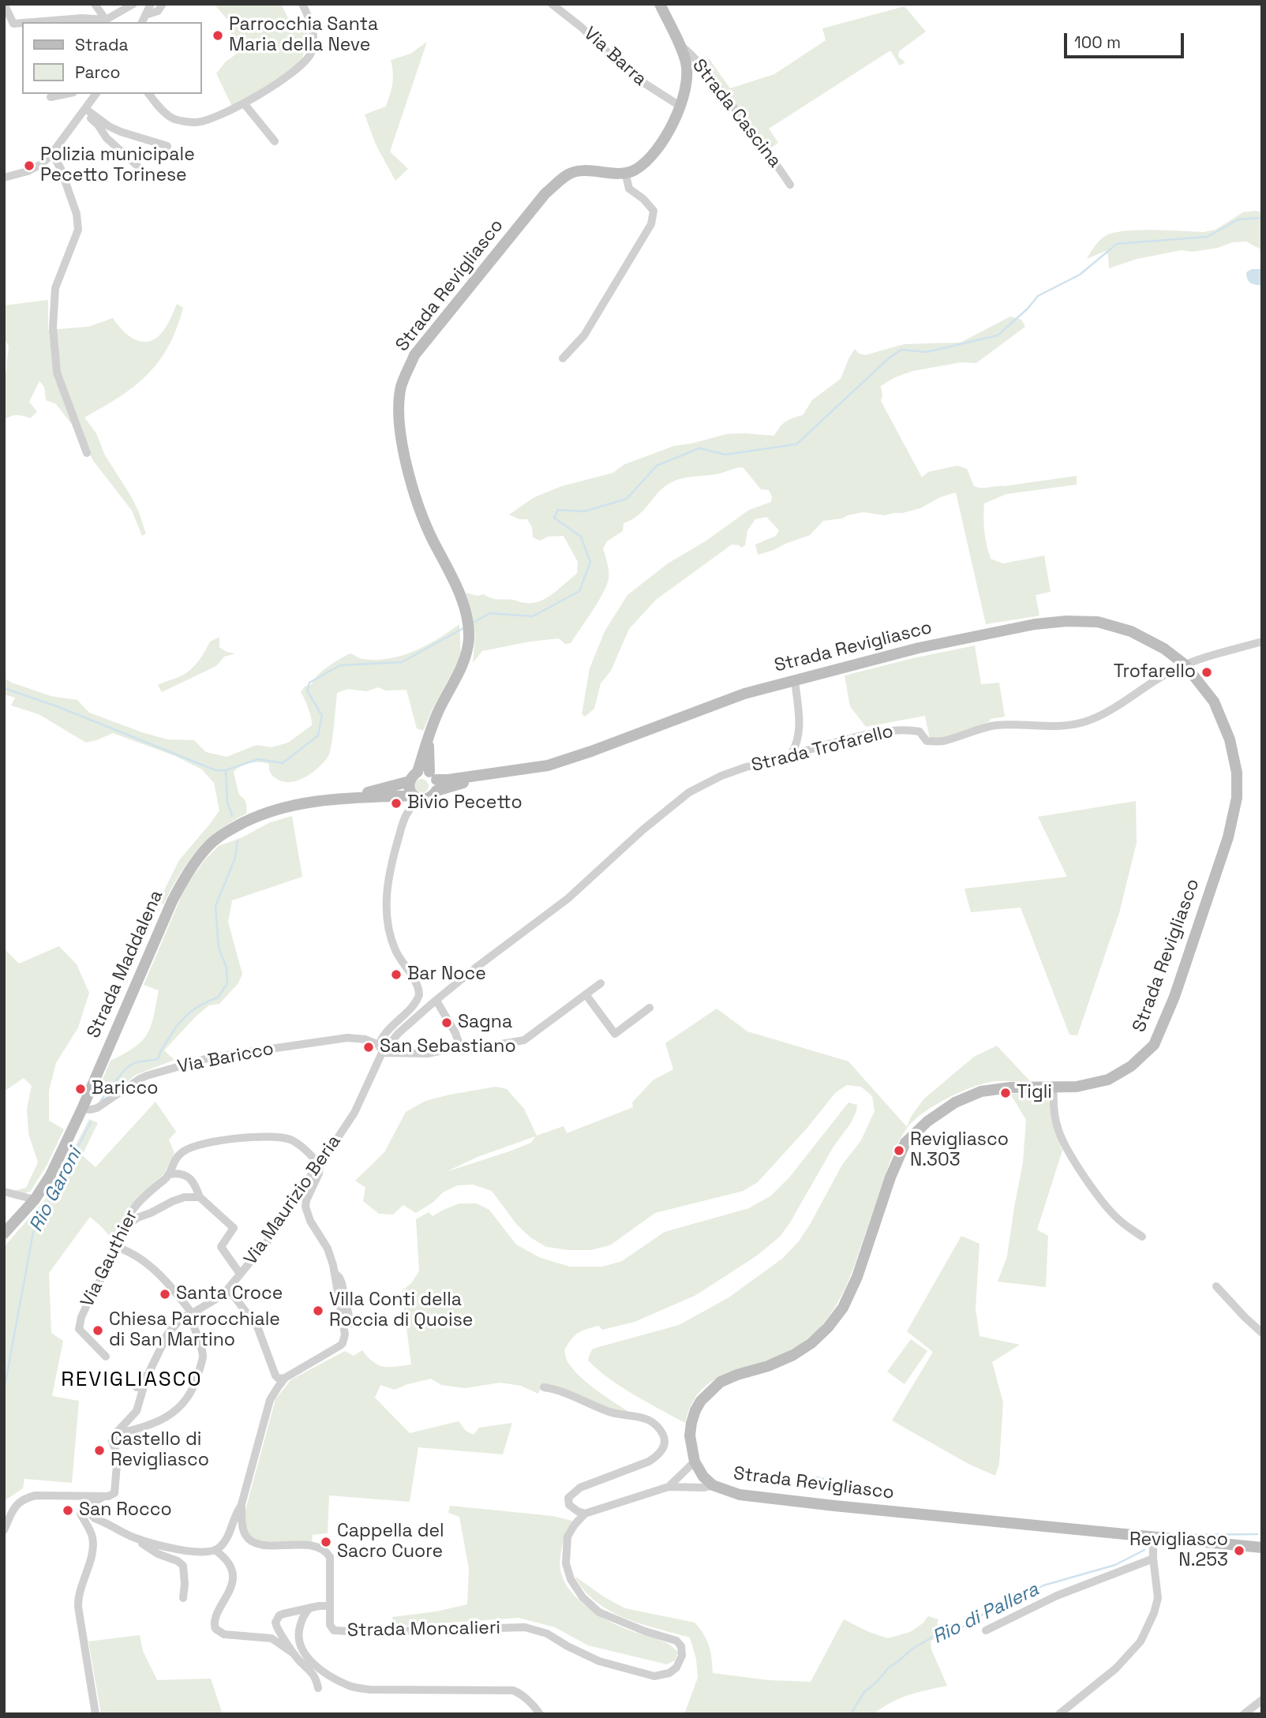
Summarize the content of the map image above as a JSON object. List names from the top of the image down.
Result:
{
  "streets": {
    "street": [
      "Via Barra",
      "Strada Cascina",
      "Strada Revigliasco",
      "Strada Trofarello",
      "Strada Maddalena",
      "Via Baricco",
      "Via Maurizio Beria",
      "Via Gauthier",
      "Strada Moncalieri"
    ]
  },
  "crossings": [
    ["Strada Revigliasco", "Strada Trofarello"],
    ["Strada Revigliasco", "Strada Maddalena"],
    ["Strada Trofarello", "Via Baricco"],
    ["Strada Trofarello", "Via Maurizio Beria"],
    ["Strada Maddalena", "Via Baricco"],
    ["Via Baricco", "Via Maurizio Beria"],
    ["Via Maurizio Beria", "Via Gauthier"],
    ["Via Maurizio Beria", "Strada Moncalieri"],
    ["Via Gauthier", "Strada Moncalieri"]
  ],
  "districts": ["REVIGLIASCO"],
  "water": ["Rio Garoni", "Rio di Pallera"],
  "places": [
    "Parrocchia Santa Maria della Neve",
    "Polizia municipale Pecetto Torinese",
    "Trofarello",
    "Bivio Pecetto",
    "Bar Noce",
    "Sagna",
    "San Sebastiano",
    "Baricco",
    "Tigli",
    "Revigliasco N.303",
    "Santa Croce",
    "Villa Conti della Roccia di Quoise",
    "Chiesa Parrocchiale di San Martino",
    "Castello di Revigliasco",
    "San Rocco",
    "Cappella del Sacro Cuore",
    "Revigliasco N.253"
  ],
  "legend": ["Strada", "Parco"],
  "scale_bar": "100 m"
}
